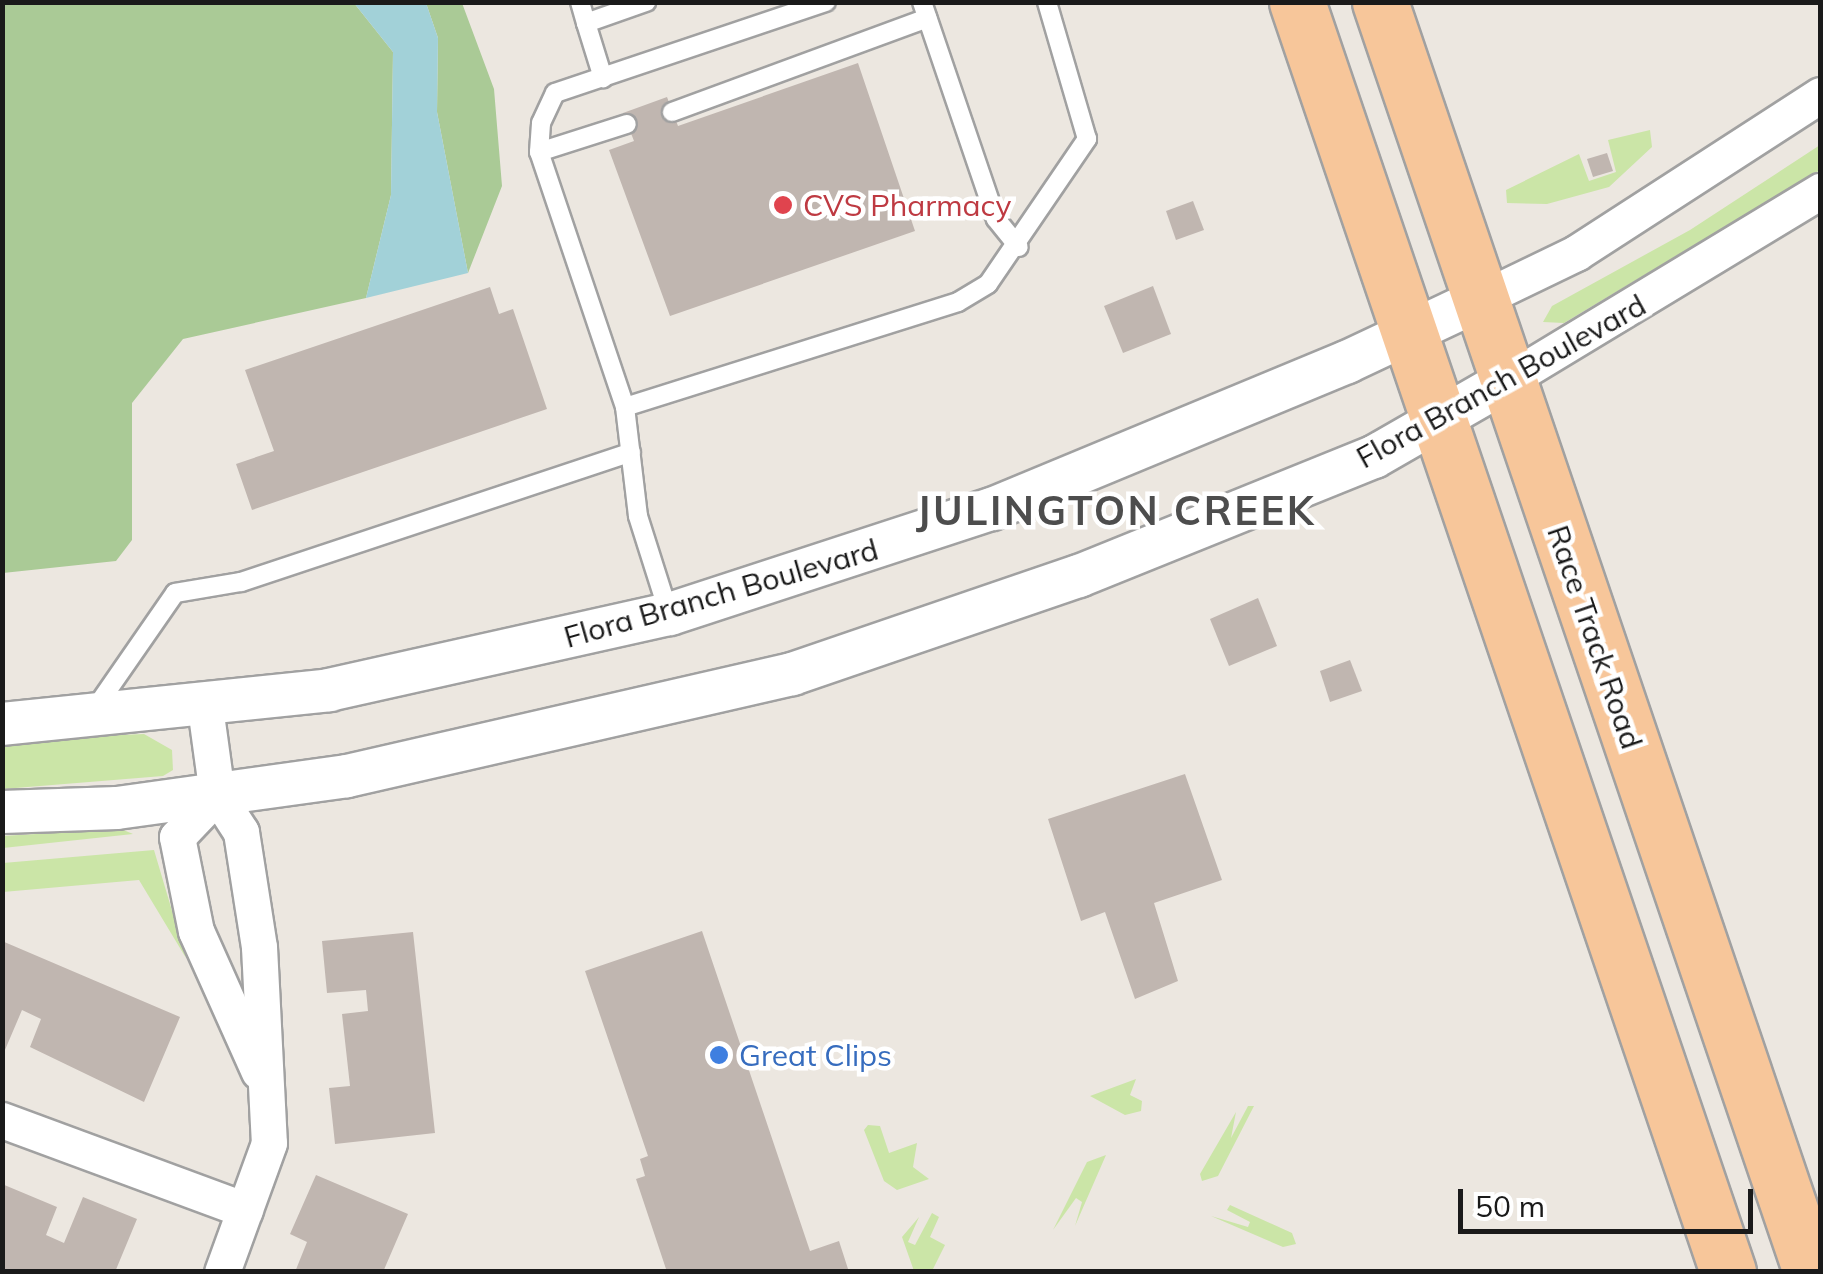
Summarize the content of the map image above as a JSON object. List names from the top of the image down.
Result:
{
  "streets": {
    "main road": ["Race Track Road"],
    "street": ["Flora Branch Boulevard"]
  },
  "crossings": [
    ["Flora Branch Boulevard", "Race Track Road"]
  ],
  "districts": ["JULINGTON CREEK"],
  "places": ["CVS Pharmacy", "Great Clips"],
  "scale_bar": "50 m"
}
